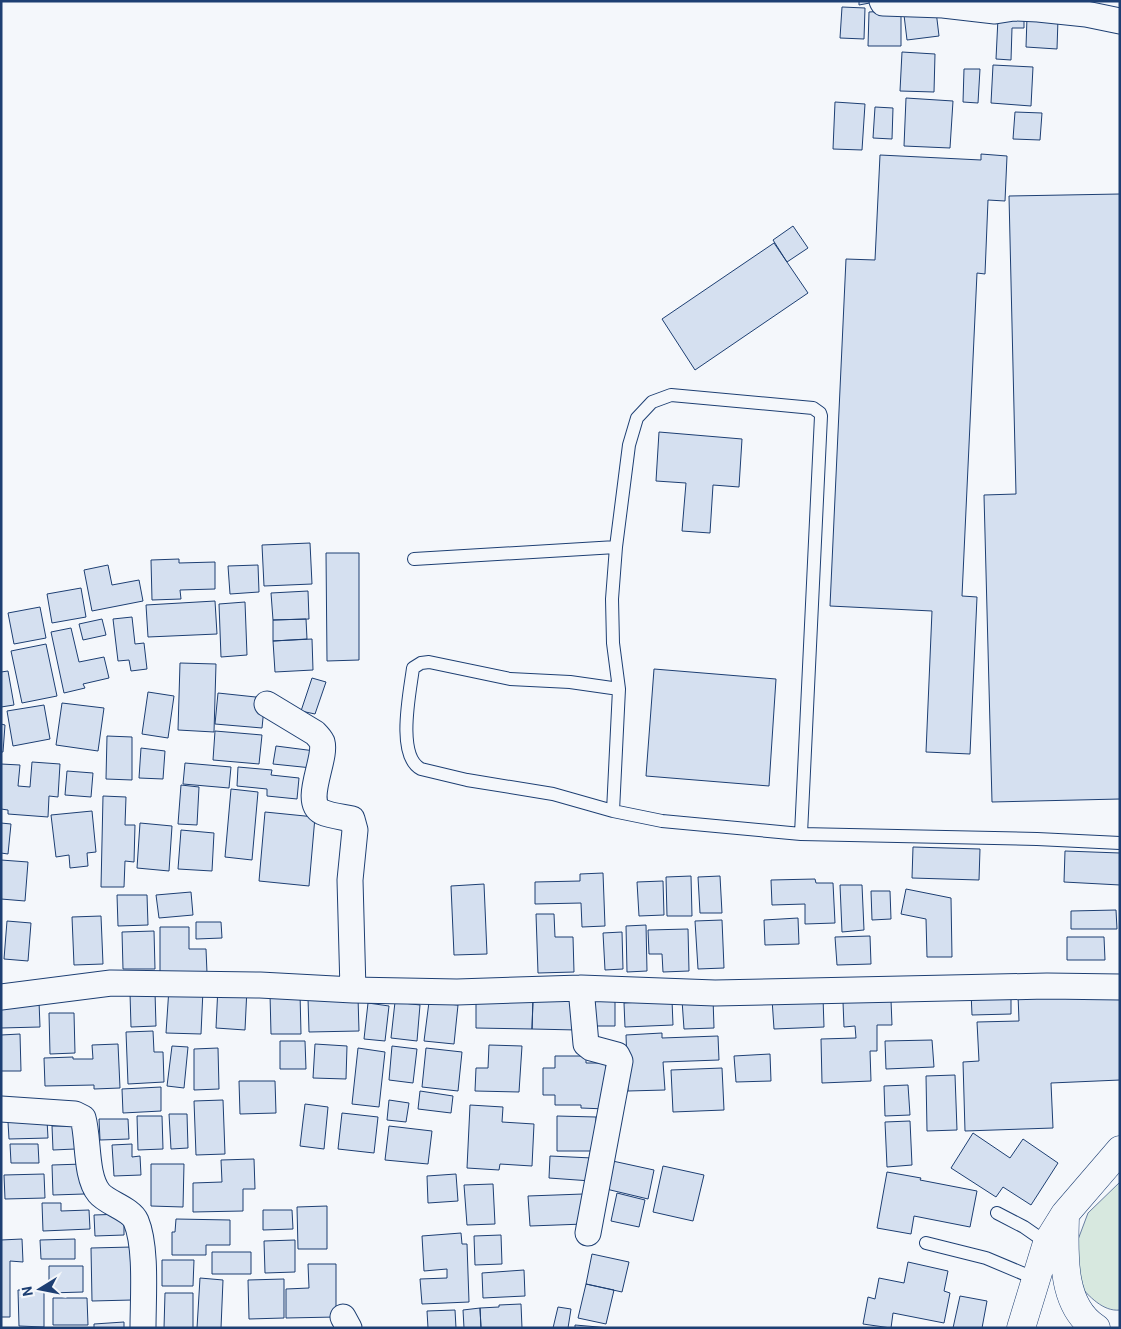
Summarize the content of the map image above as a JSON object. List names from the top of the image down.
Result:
{
  "north": "left"
}
